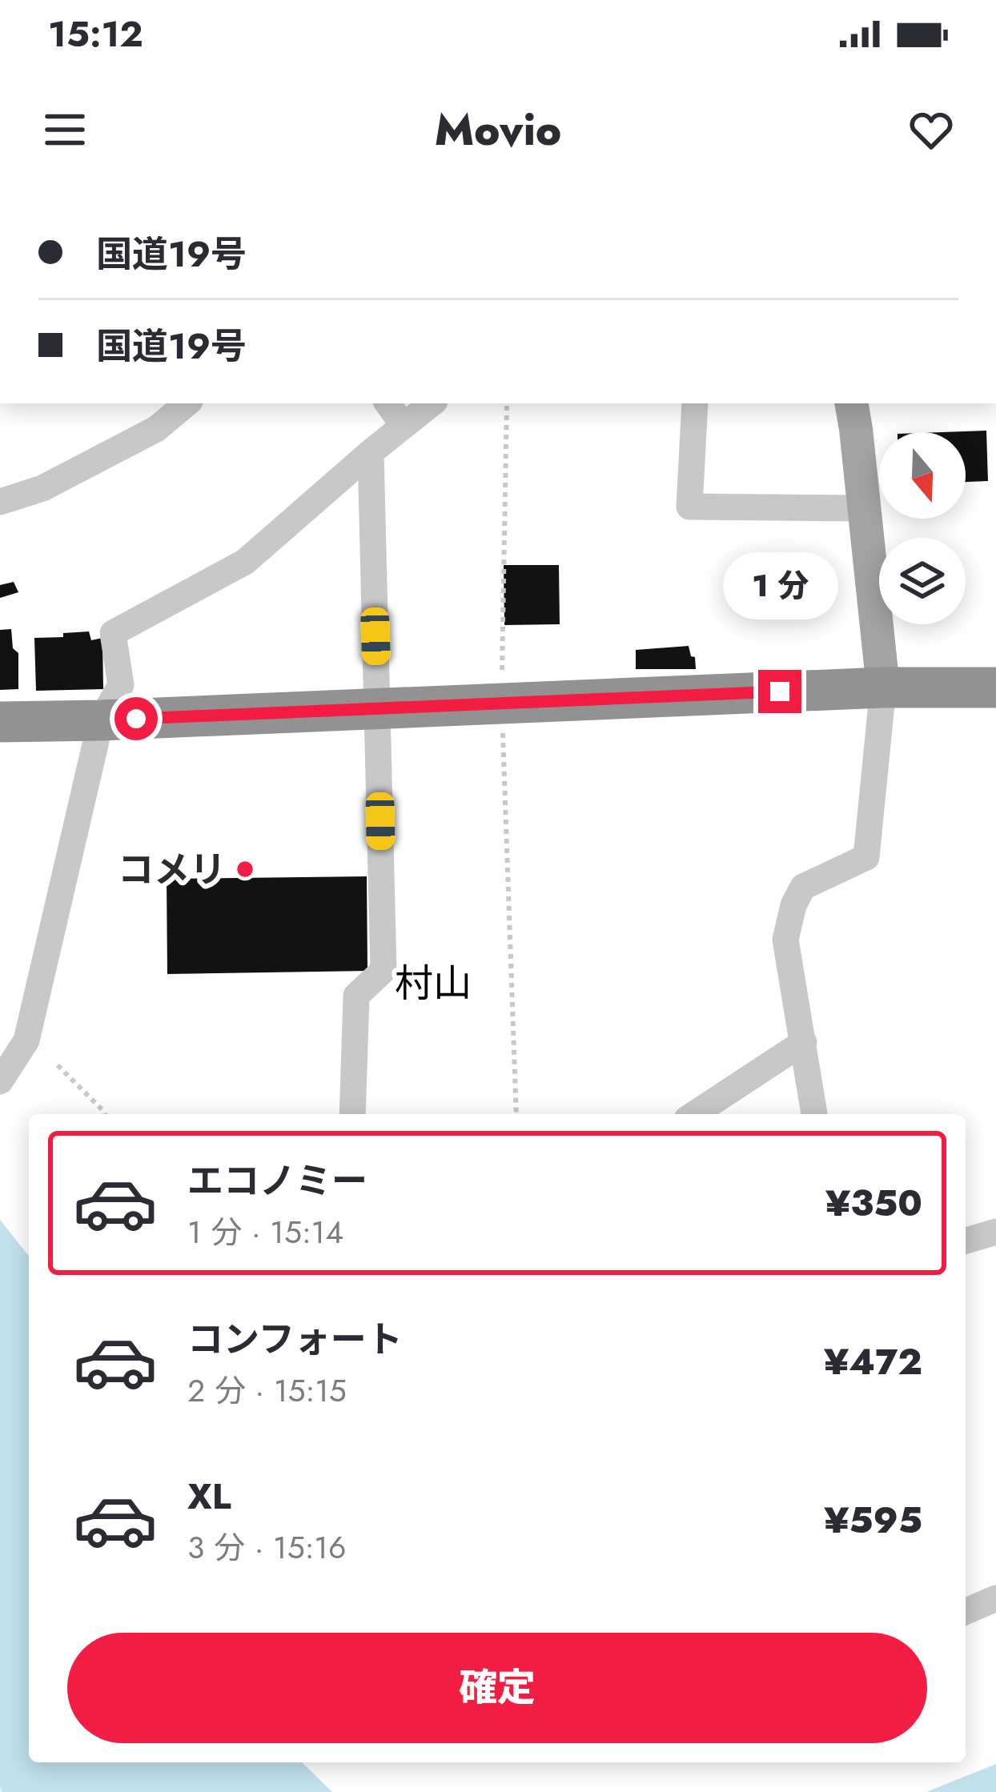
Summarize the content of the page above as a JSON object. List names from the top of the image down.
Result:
{
  "districts": ["村山"],
  "places": ["コメリ"],
  "north": "bottom",
  "page": {
    "status": "15:12",
    "header": "Movio",
    "banner": ["国道19号", "国道19号"],
    "bubble": "1 分",
    "list": [
      {
        "name": "エコノミー",
        "note": "1 分 · 15:14",
        "value": "¥350"
      },
      {
        "name": "コンフォート",
        "note": "2 分 · 15:15",
        "value": "¥472"
      },
      {
        "name": "XL",
        "note": "3 分 · 15:16",
        "value": "¥595"
      }
    ],
    "buttons": "確定"
  }
}
